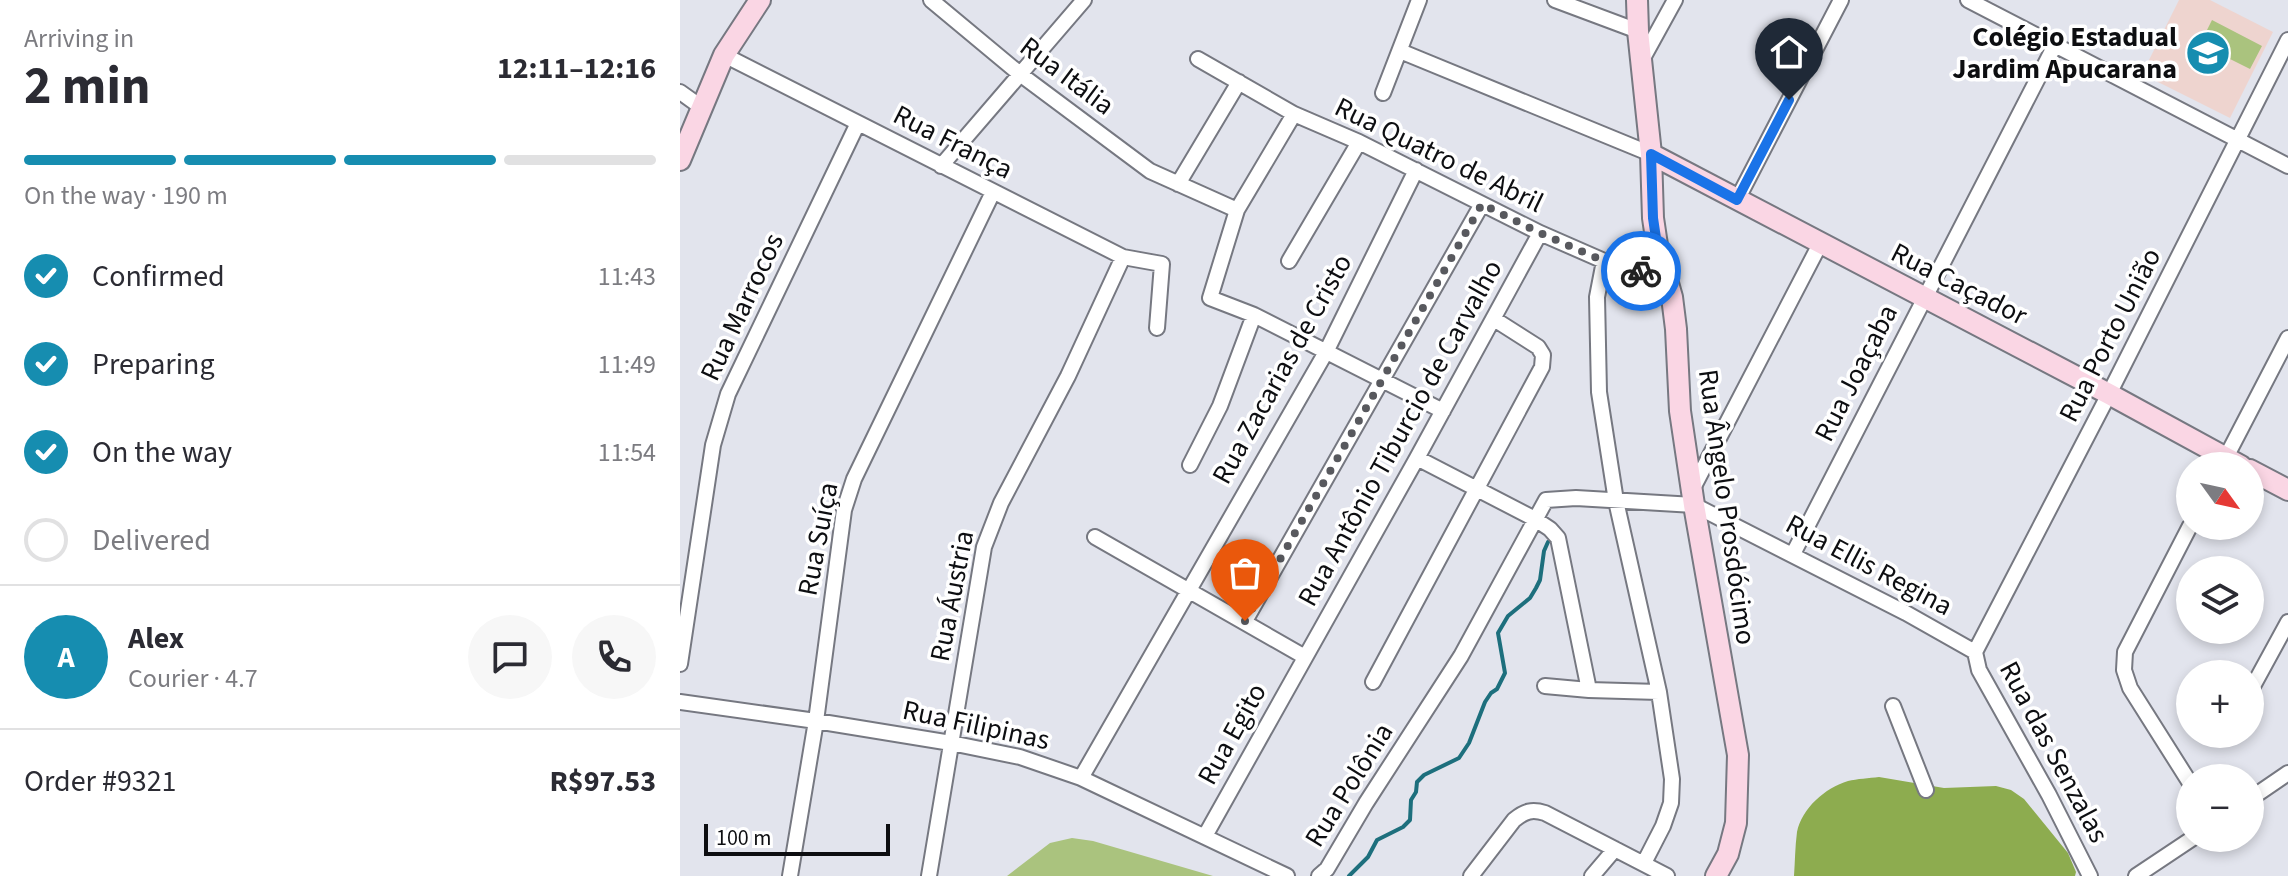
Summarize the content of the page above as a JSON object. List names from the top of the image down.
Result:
{
  "streets": {
    "street": [
      "Rua Itália",
      "Rua França",
      "Rua Quatro de Abril",
      "Rua Caçador",
      "Rua Marrocos",
      "Rua Porto União",
      "Rua Zacarias de Cristo",
      "Rua Joaçaba",
      "Rua Antônio Tiburcio de Carvalho",
      "Rua Ângelo Prosdócimo",
      "Rua Suíça",
      "Rua Ellis Regina",
      "Rua Áustria",
      "Rua Filipinas",
      "Rua Egito",
      "Rua das Senzalas",
      "Rua Polônia"
    ]
  },
  "crossings": [
    ["Rua França", "Rua Marrocos"],
    ["Rua França", "Rua Suíça"],
    ["Rua França", "Rua Áustria"],
    ["Rua Quatro de Abril", "Rua Zacarias de Cristo"],
    ["Rua Quatro de Abril", "Rua Antônio Tiburcio de Carvalho"],
    ["Rua Quatro de Abril", "Rua Ângelo Prosdócimo"],
    ["Rua Caçador", "Rua Porto União"],
    ["Rua Caçador", "Rua Joaçaba"],
    ["Rua Caçador", "Rua Ângelo Prosdócimo"],
    ["Rua Porto União", "Rua Ellis Regina"],
    ["Rua Porto União", "Rua das Senzalas"],
    ["Rua Zacarias de Cristo", "Rua Filipinas"],
    ["Rua Joaçaba", "Rua Ellis Regina"],
    ["Rua Antônio Tiburcio de Carvalho", "Rua Egito"],
    ["Rua Ângelo Prosdócimo", "Rua Ellis Regina"],
    ["Rua Suíça", "Rua Filipinas"],
    ["Rua Ellis Regina", "Rua das Senzalas"],
    ["Rua Áustria", "Rua Filipinas"],
    ["Rua Filipinas", "Rua Egito"]
  ],
  "places": {
    "school or university": ["Colégio Estadual Jardim Apucarana"]
  },
  "scale_bar": "100 m",
  "north": "bottom right",
  "page": {
    "heading": ["2 min", "Arriving in", "12:11–12:16"],
    "panel": [
      "Alex",
      "Courier · 4.7",
      "Order #9321",
      "R$97.53"
    ],
    "bar": "On the way · 190 m",
    "list": [
      ["Confirmed", "11:43"],
      ["Preparing", "11:49"],
      ["On the way", "11:54"],
      "Delivered"
    ],
    "map_buttons": ["+", "−"],
    "round": "A",
    "scale": "100 m"
  }
}
